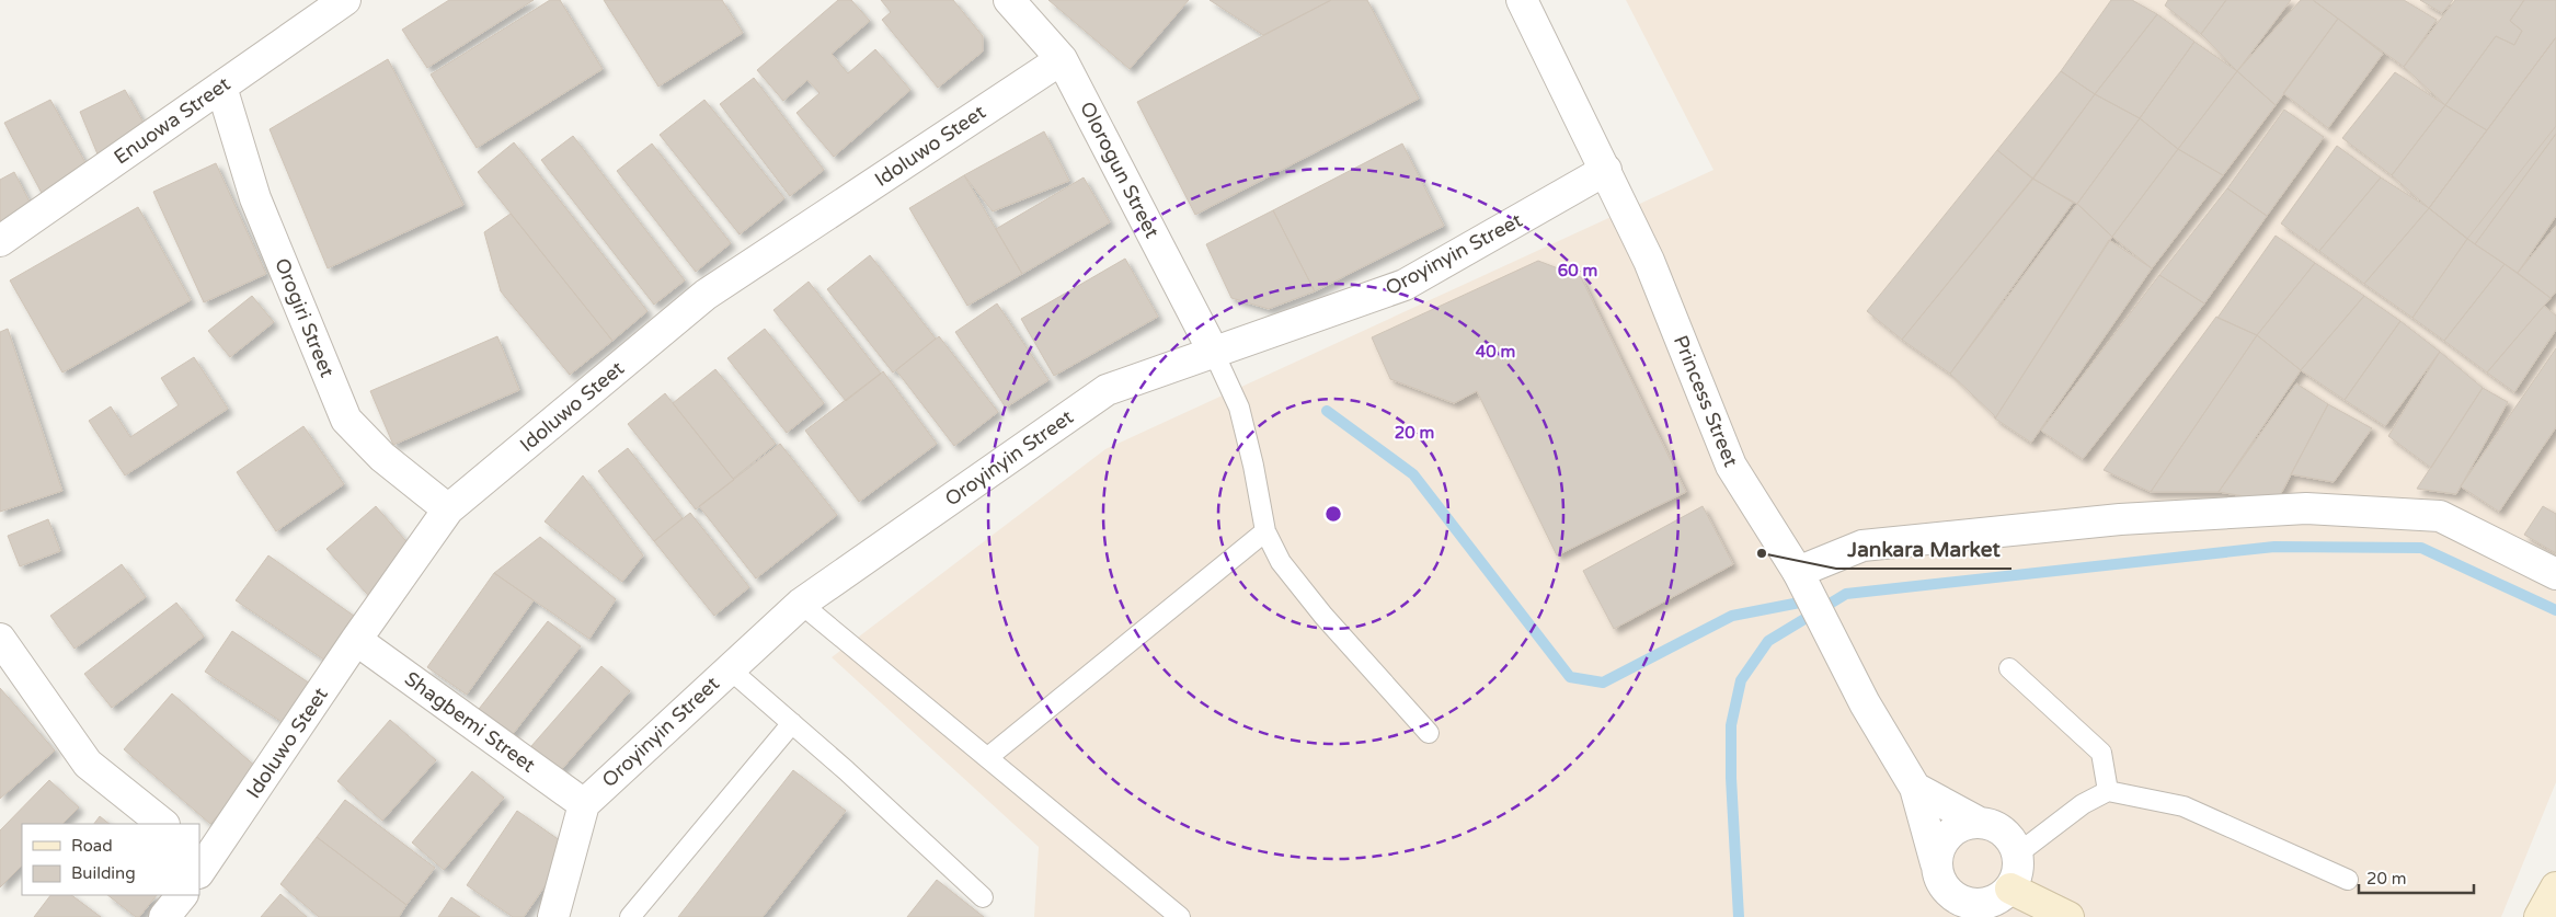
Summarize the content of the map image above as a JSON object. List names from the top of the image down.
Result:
{
  "streets": {
    "street": [
      "Enuowa Street",
      "Idoluwo Steet",
      "Olorogun Street",
      "Oroyinyin Street",
      "Orogiri Street",
      "Princess Street",
      "Shagbemi Street"
    ]
  },
  "crossings": [
    ["Enuowa Street", "Orogiri Street"],
    ["Idoluwo Steet", "Olorogun Street"],
    ["Idoluwo Steet", "Orogiri Street"],
    ["Idoluwo Steet", "Shagbemi Street"],
    ["Olorogun Street", "Oroyinyin Street"],
    ["Oroyinyin Street", "Princess Street"],
    ["Oroyinyin Street", "Shagbemi Street"]
  ],
  "places": ["Jankara Market"],
  "legend": ["Road", "Building"],
  "scale_bar": "20 m",
  "rings": ["60 m", "40 m", "20 m"]
}
